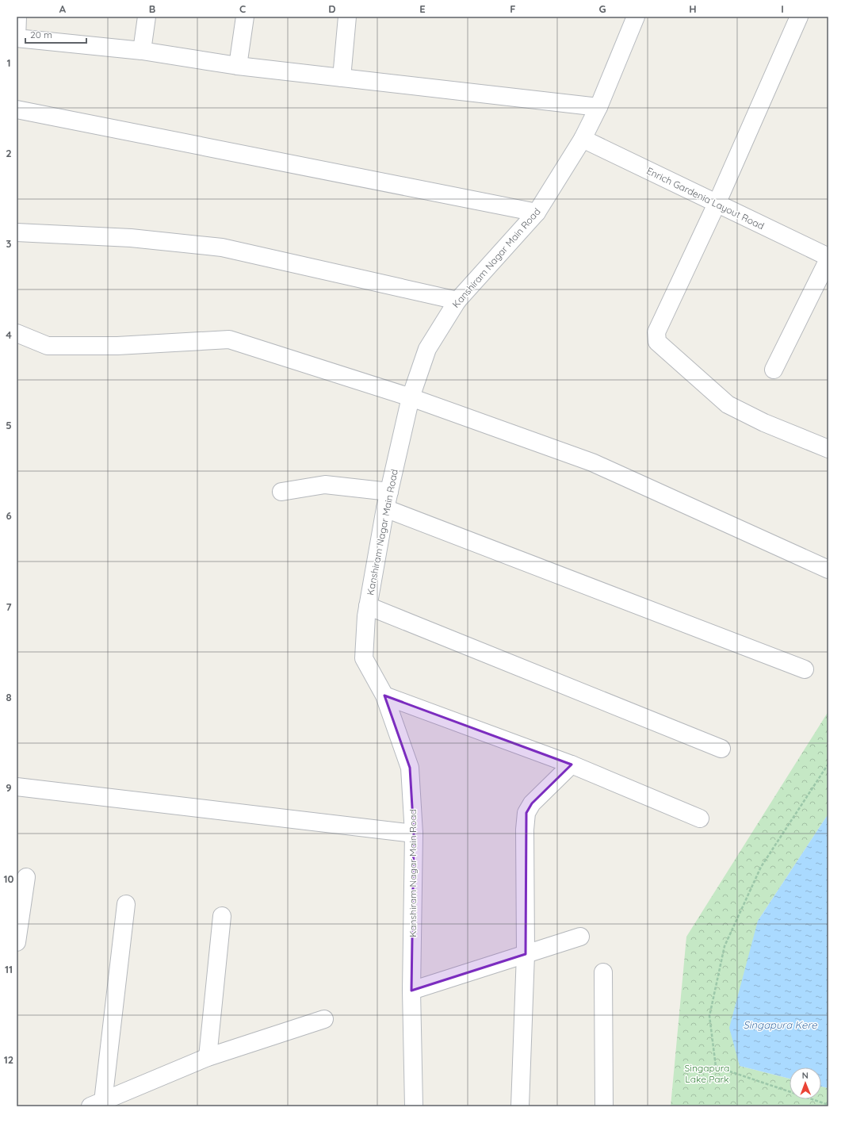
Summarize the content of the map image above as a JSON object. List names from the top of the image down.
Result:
{
  "streets": {
    "street": ["Enrich Gardenia Layout Road", "Kanshiram Nagar Main Road"]
  },
  "crossings": [
    ["Enrich Gardenia Layout Road", "Kanshiram Nagar Main Road"]
  ],
  "water": ["Singapura Kere"],
  "parks": ["Singapura Lake Park"],
  "scale_bar": "20 m",
  "north": "top",
  "grid": {
    "columns": [
      "A",
      "B",
      "C",
      "D",
      "E",
      "F",
      "G",
      "H",
      "I"
    ],
    "rows": [
      "1",
      "2",
      "3",
      "4",
      "5",
      "6",
      "7",
      "8",
      "9",
      "10",
      "11",
      "12"
    ]
  }
}
